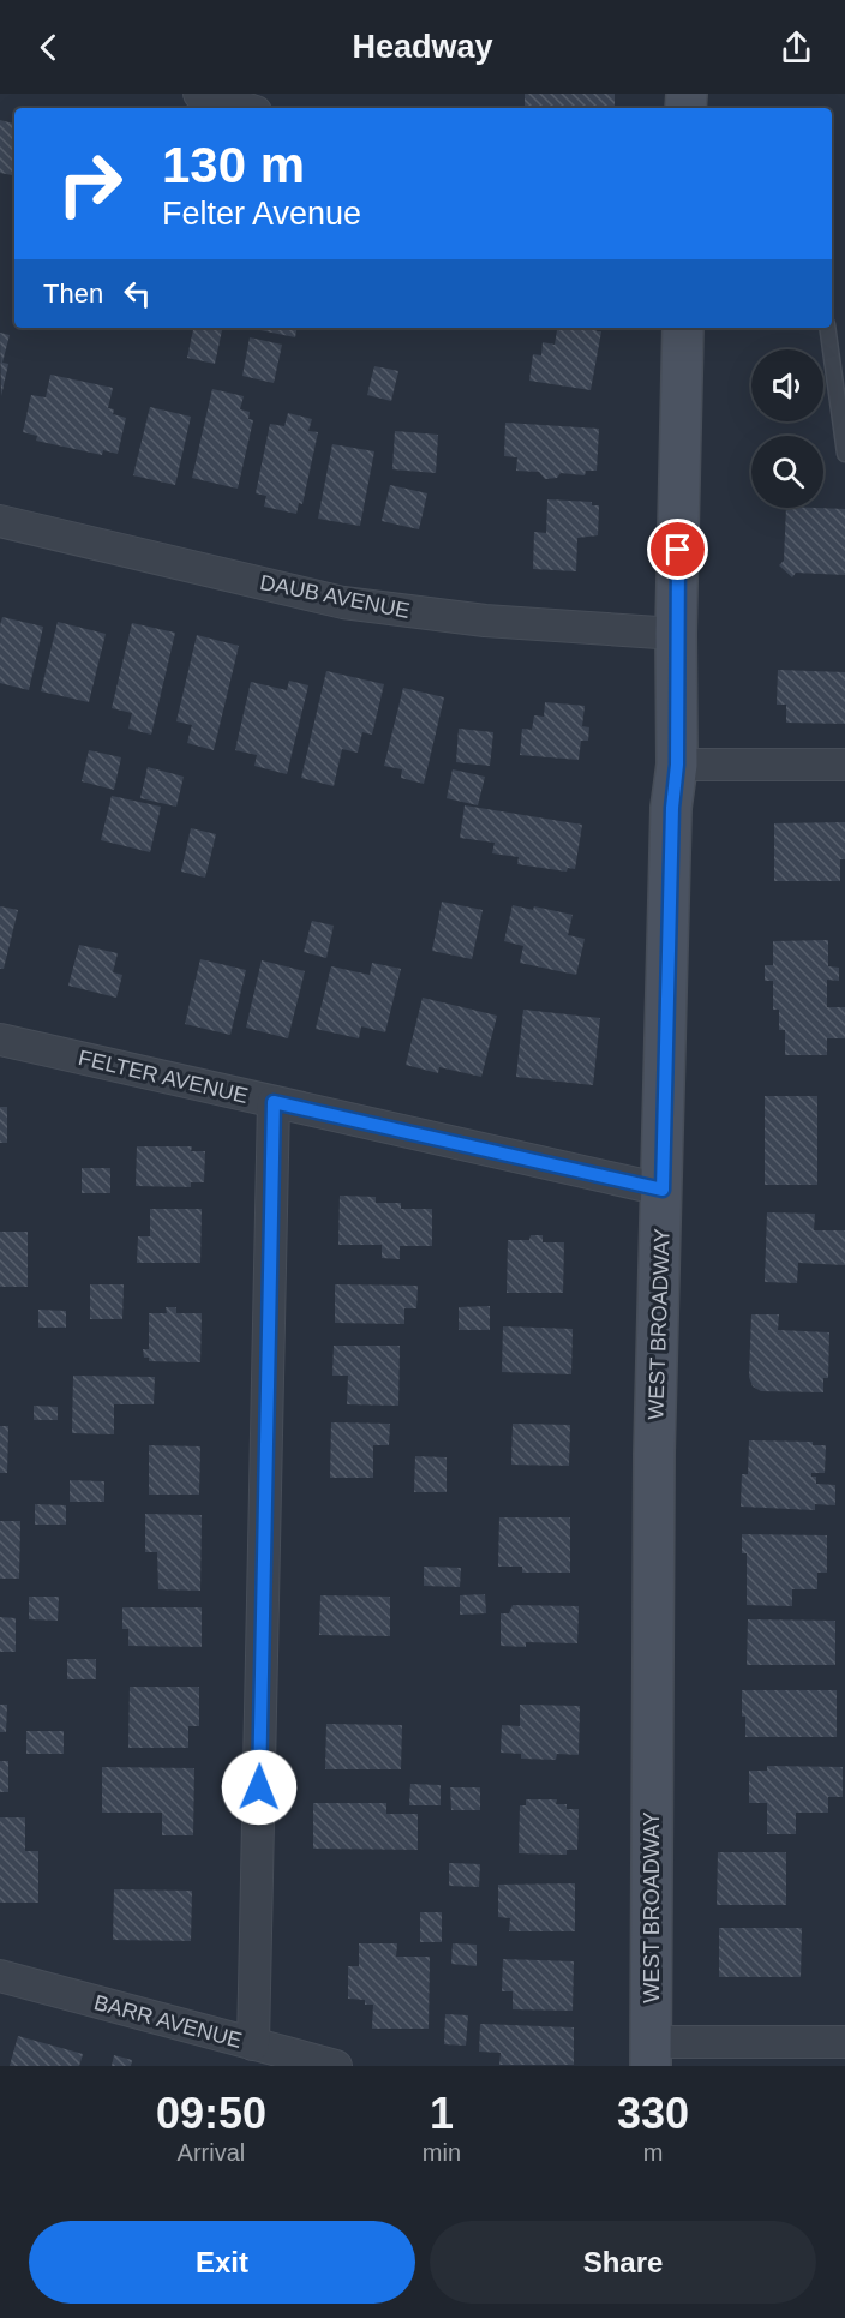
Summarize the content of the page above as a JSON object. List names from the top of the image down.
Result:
{
  "streets": {
    "main road": ["WEST BROADWAY"],
    "street": ["DAUB AVENUE", "FELTER AVENUE", "BARR AVENUE"]
  },
  "crossings": [
    ["DAUB AVENUE", "WEST BROADWAY"],
    ["FELTER AVENUE", "WEST BROADWAY"]
  ],
  "page": {
    "header": "Headway",
    "turn": ["130 m", "Felter Avenue"],
    "then": "Then",
    "eta": [
      "09:50",
      "Arrival",
      "1",
      "min",
      "330",
      "m"
    ],
    "buttons": ["Exit", "Share"]
  }
}
